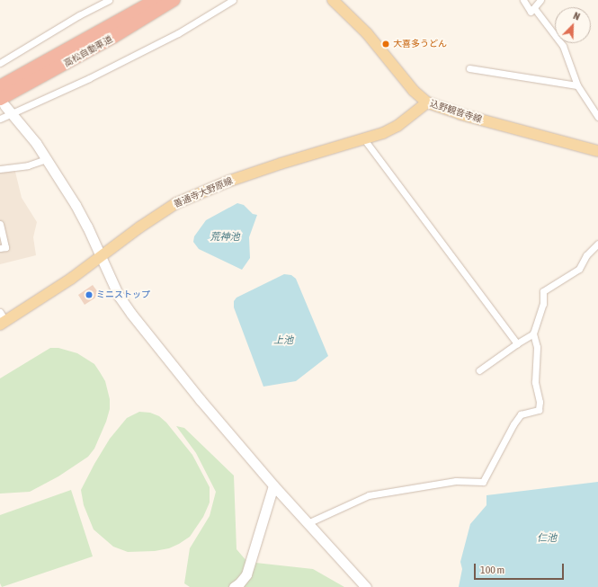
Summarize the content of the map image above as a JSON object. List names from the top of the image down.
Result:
{
  "streets": {
    "highway": ["高松自動車道"],
    "main road": ["込野観音寺線", "善通寺大野原線"]
  },
  "crossings": [
    ["込野観音寺線", "善通寺大野原線"]
  ],
  "water": ["荒神池", "上池", "仁池"],
  "places": ["大喜多うどん", "ミニストップ"],
  "scale_bar": "100 m",
  "north": "top right"
}
